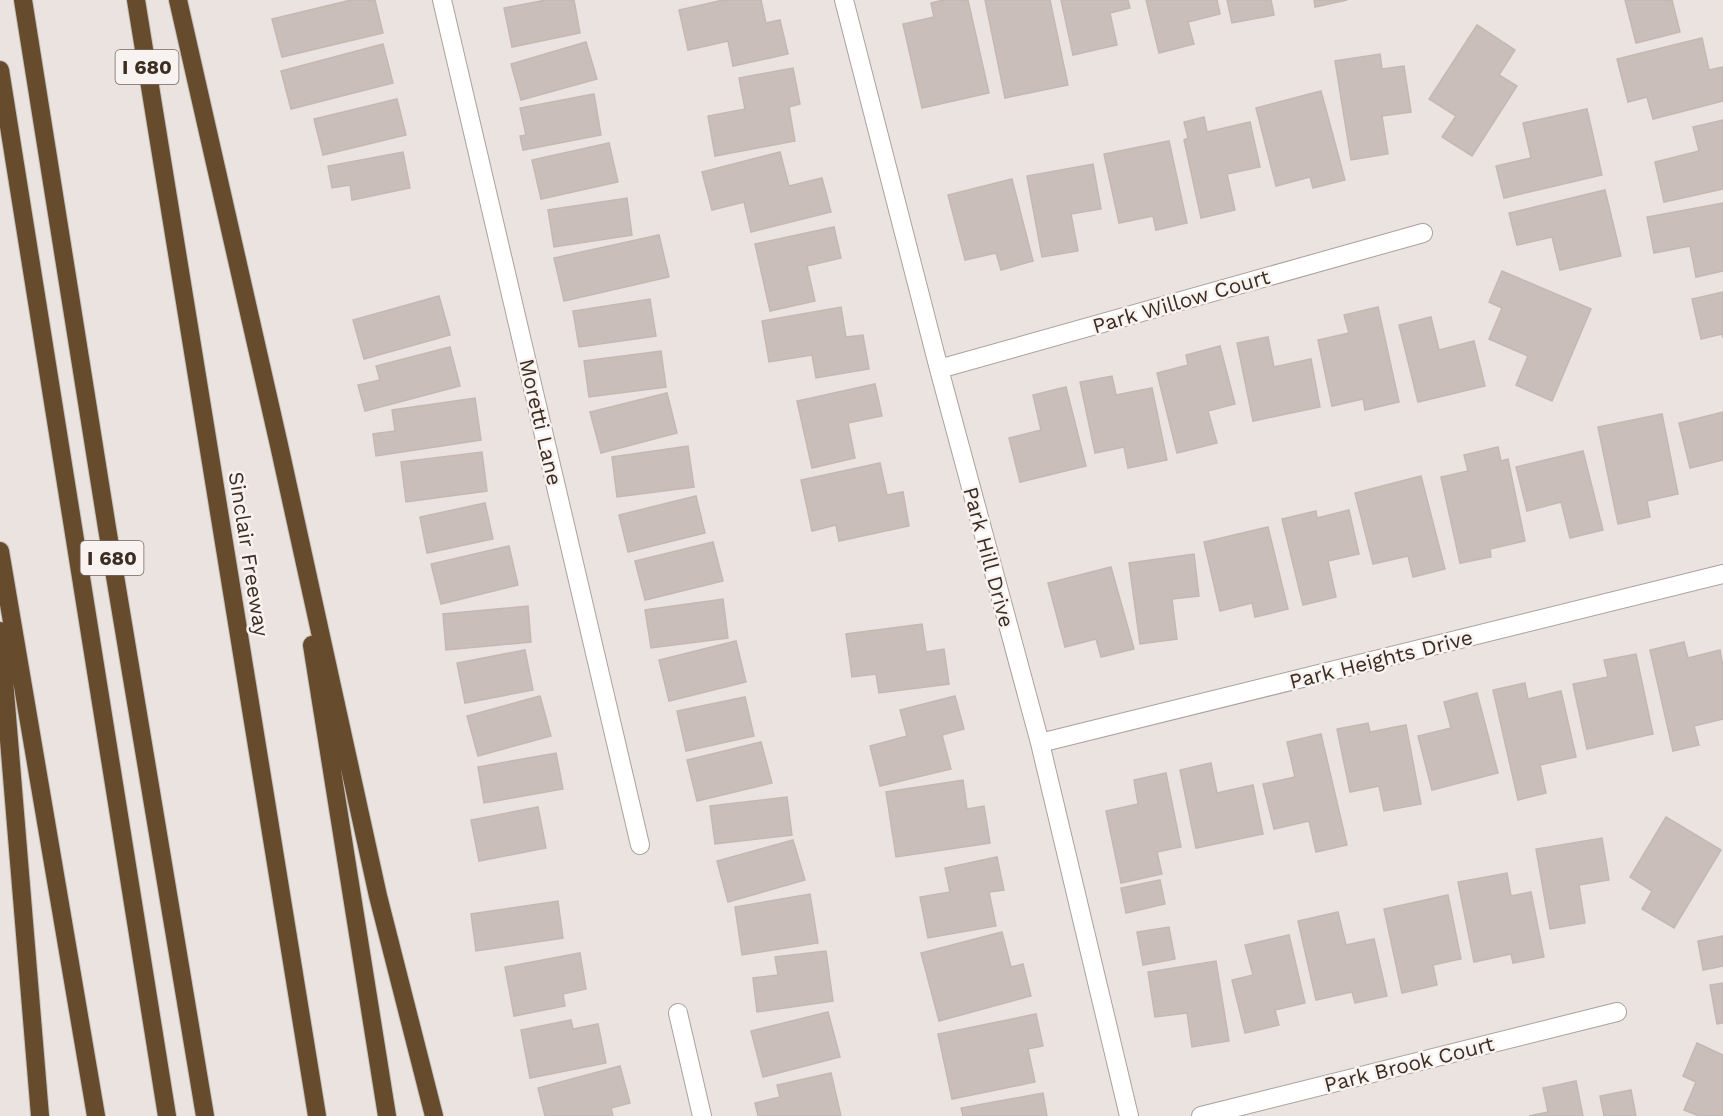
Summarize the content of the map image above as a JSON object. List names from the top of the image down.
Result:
{
  "streets": {
    "highway": ["I 680", "Sinclair Freeway"],
    "street": [
      "Park Willow Court",
      "Moretti Lane",
      "Park Hill Drive",
      "Park Heights Drive",
      "Park Brook Court"
    ]
  },
  "crossings": [
    ["Park Willow Court", "Park Hill Drive"],
    ["Park Hill Drive", "Park Heights Drive"]
  ]
}
